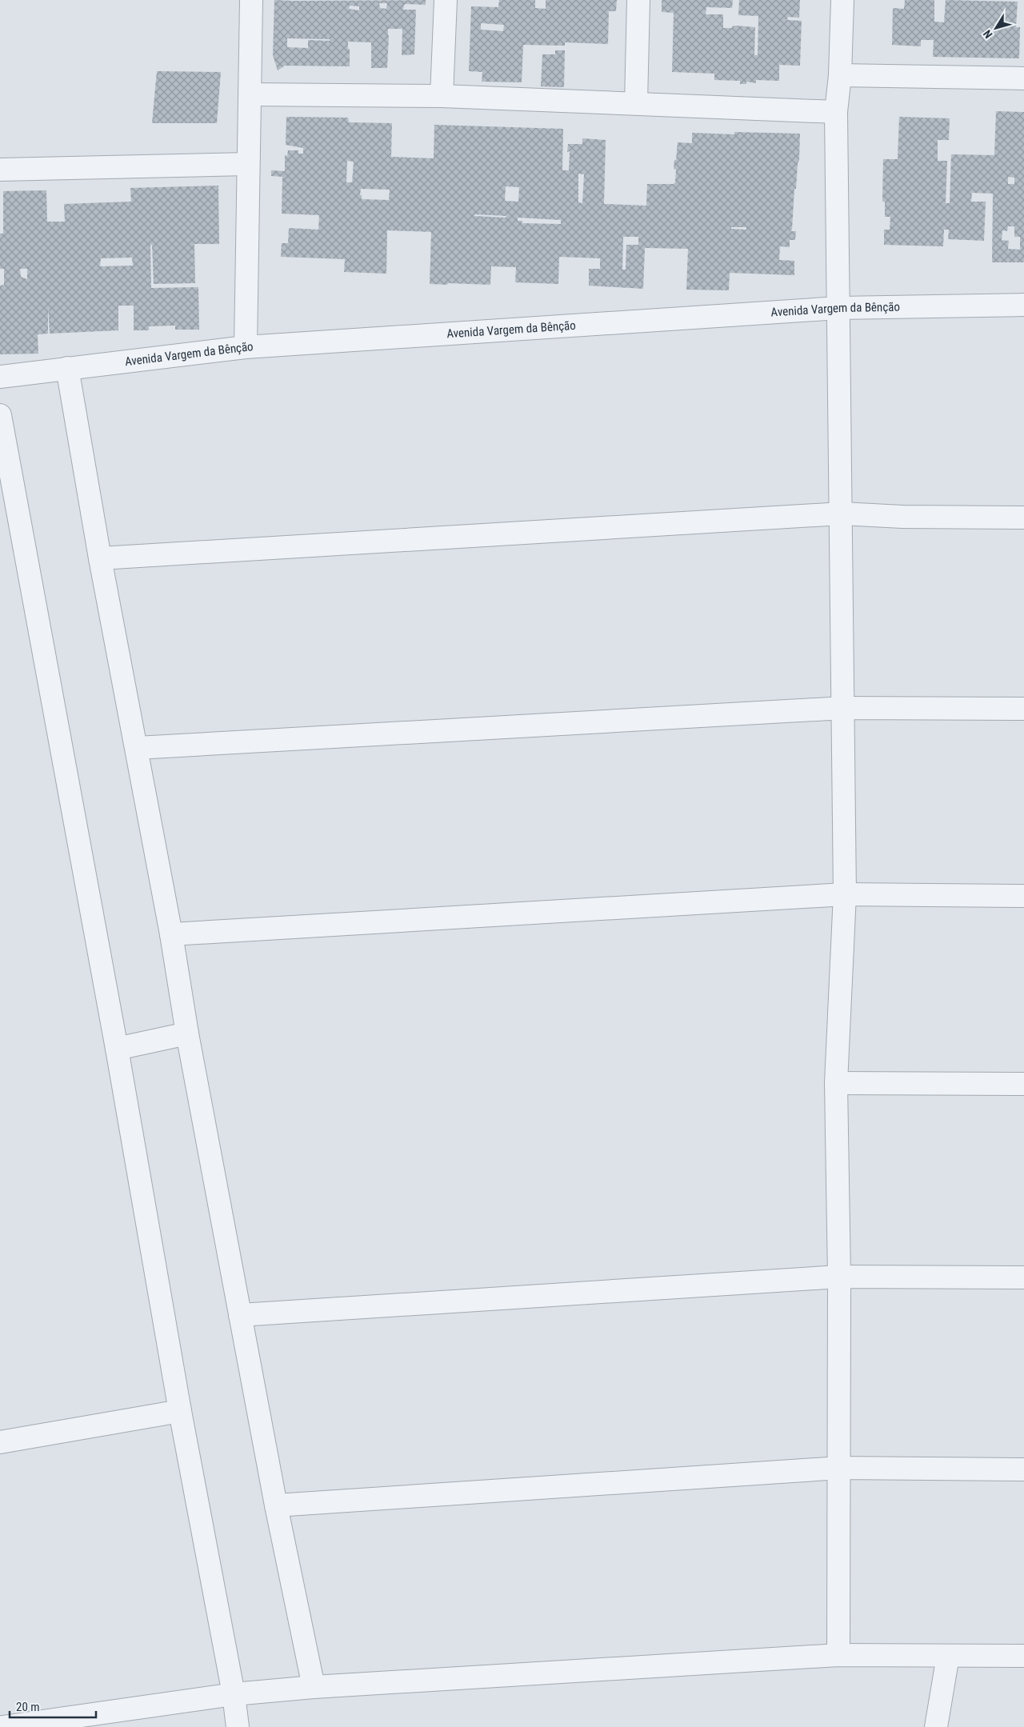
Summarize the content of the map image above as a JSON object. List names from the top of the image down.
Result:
{
  "streets": {
    "street": ["Avenida Vargem da Bênção"]
  },
  "scale_bar": "20 m",
  "north": "bottom left"
}
